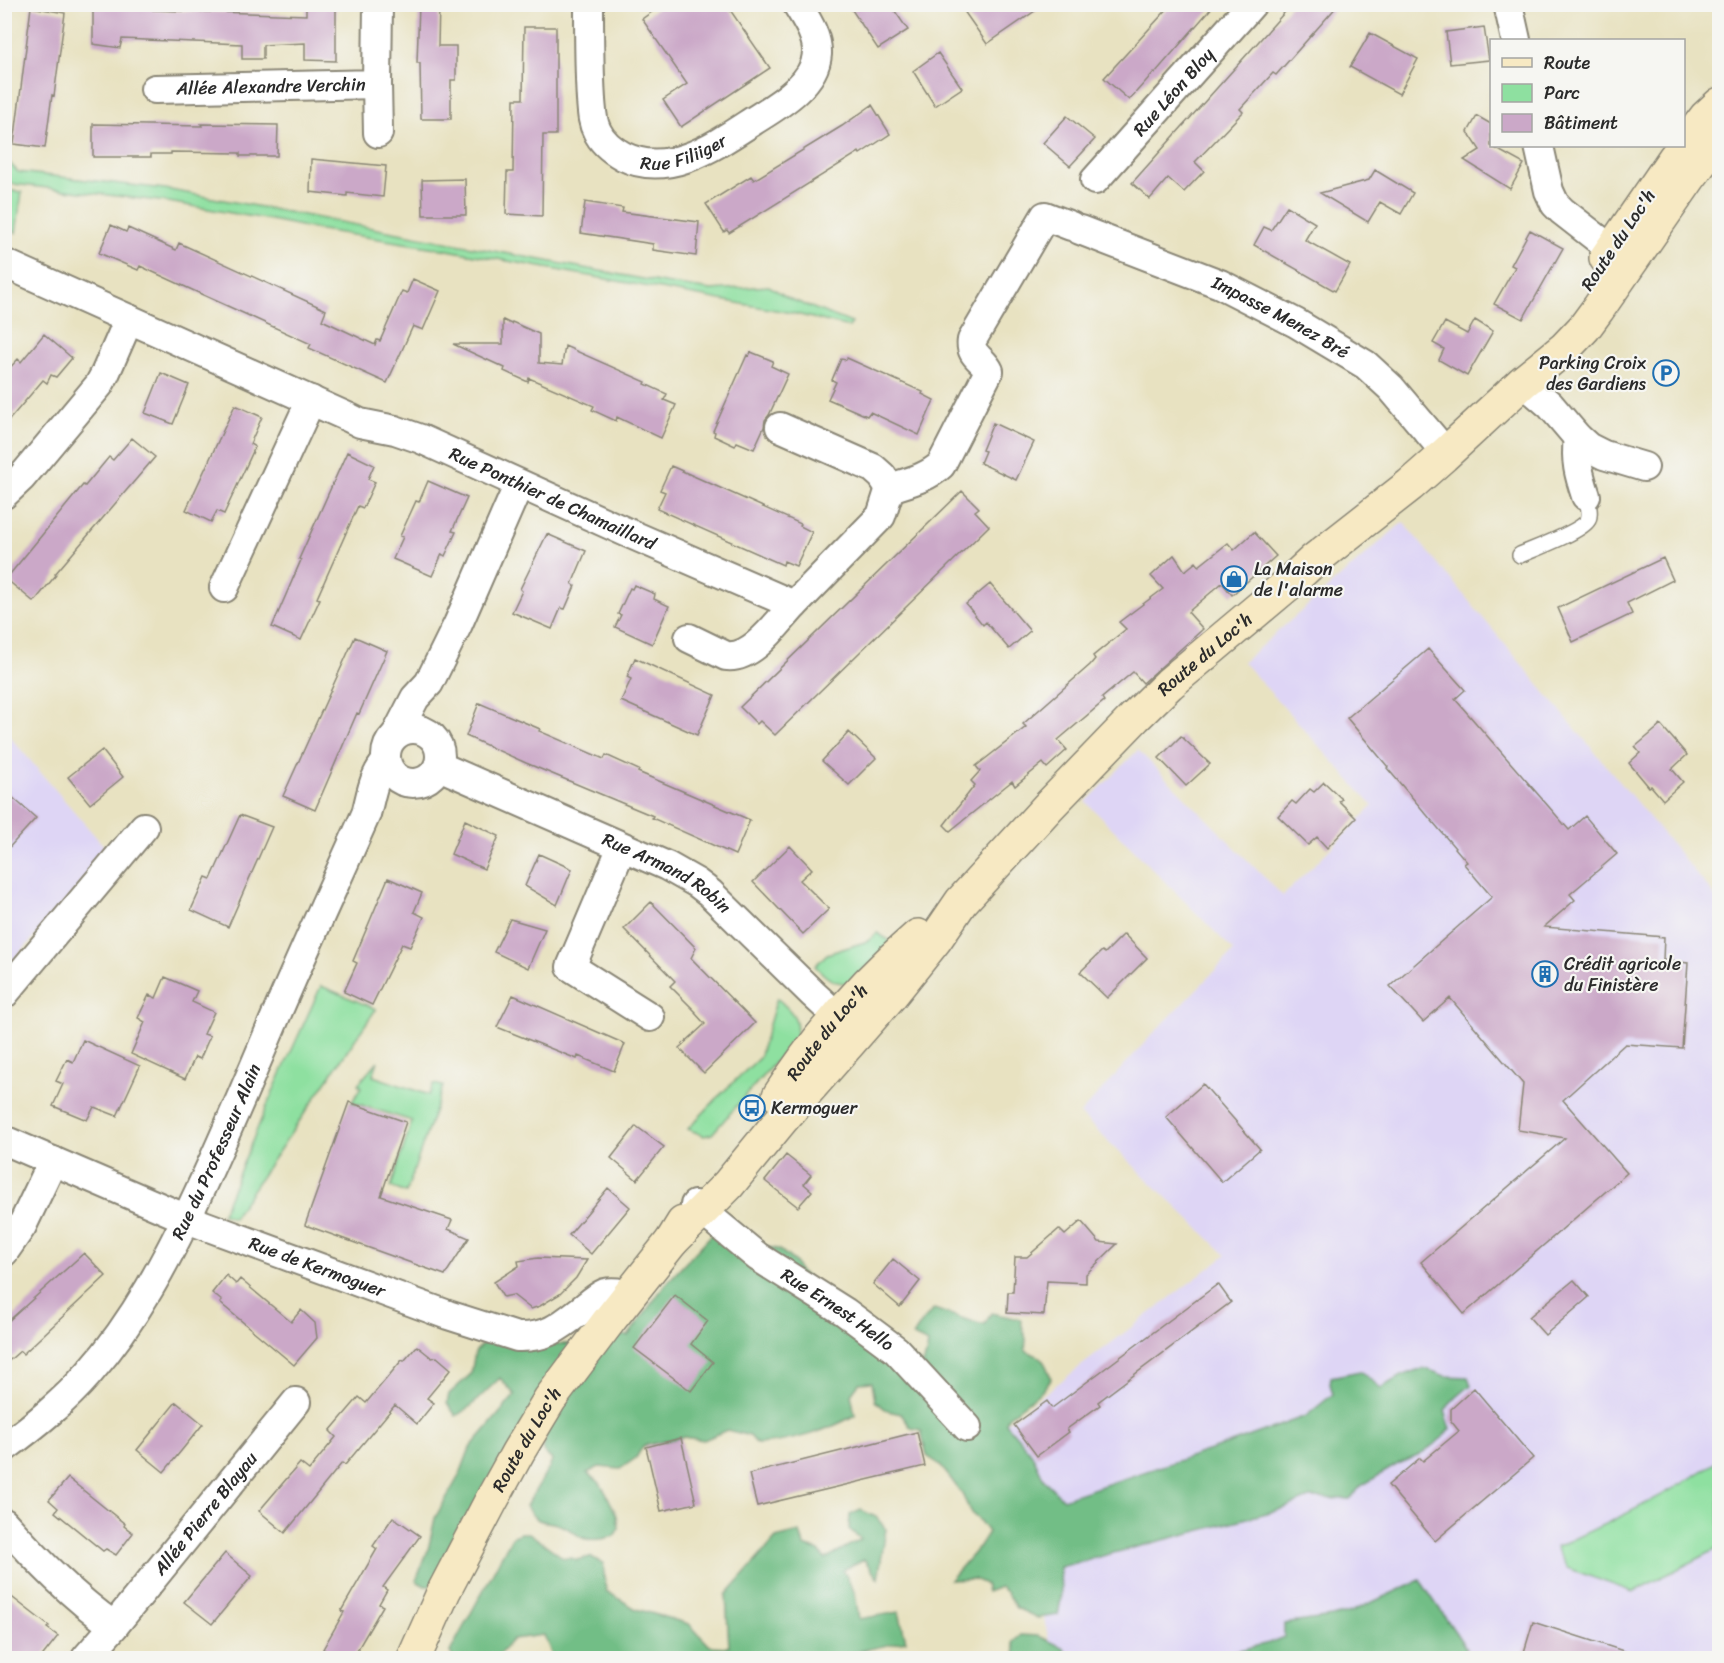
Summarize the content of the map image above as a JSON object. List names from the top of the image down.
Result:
{
  "streets": {
    "main road": ["Route du Loc'h"],
    "street": [
      "Allée Alexandre Verchin",
      "Rue Léon Bloy",
      "Rue Filiiger",
      "Impasse Menez Bré",
      "Rue Ponthier de Chamaillard",
      "Rue Armand Robin",
      "Rue du Professeur Alain",
      "Rue de Kermoguer",
      "Rue Ernest Hello",
      "Allée Pierre Blayau"
    ]
  },
  "crossings": [
    ["Route du Loc'h", "Impasse Menez Bré"],
    ["Route du Loc'h", "Rue Armand Robin"],
    ["Route du Loc'h", "Rue de Kermoguer"],
    ["Route du Loc'h", "Rue Ernest Hello"],
    ["Rue Armand Robin", "Rue du Professeur Alain"],
    ["Rue du Professeur Alain", "Rue de Kermoguer"]
  ],
  "places": {
    "parking": ["Parking Croix des Gardiens"],
    "shop": ["La Maison de l'alarme"],
    "building": ["Crédit agricole du Finistère"],
    "bus stop": ["Kermoguer"]
  },
  "legend": ["Route", "Parc", "Bâtiment"]
}
